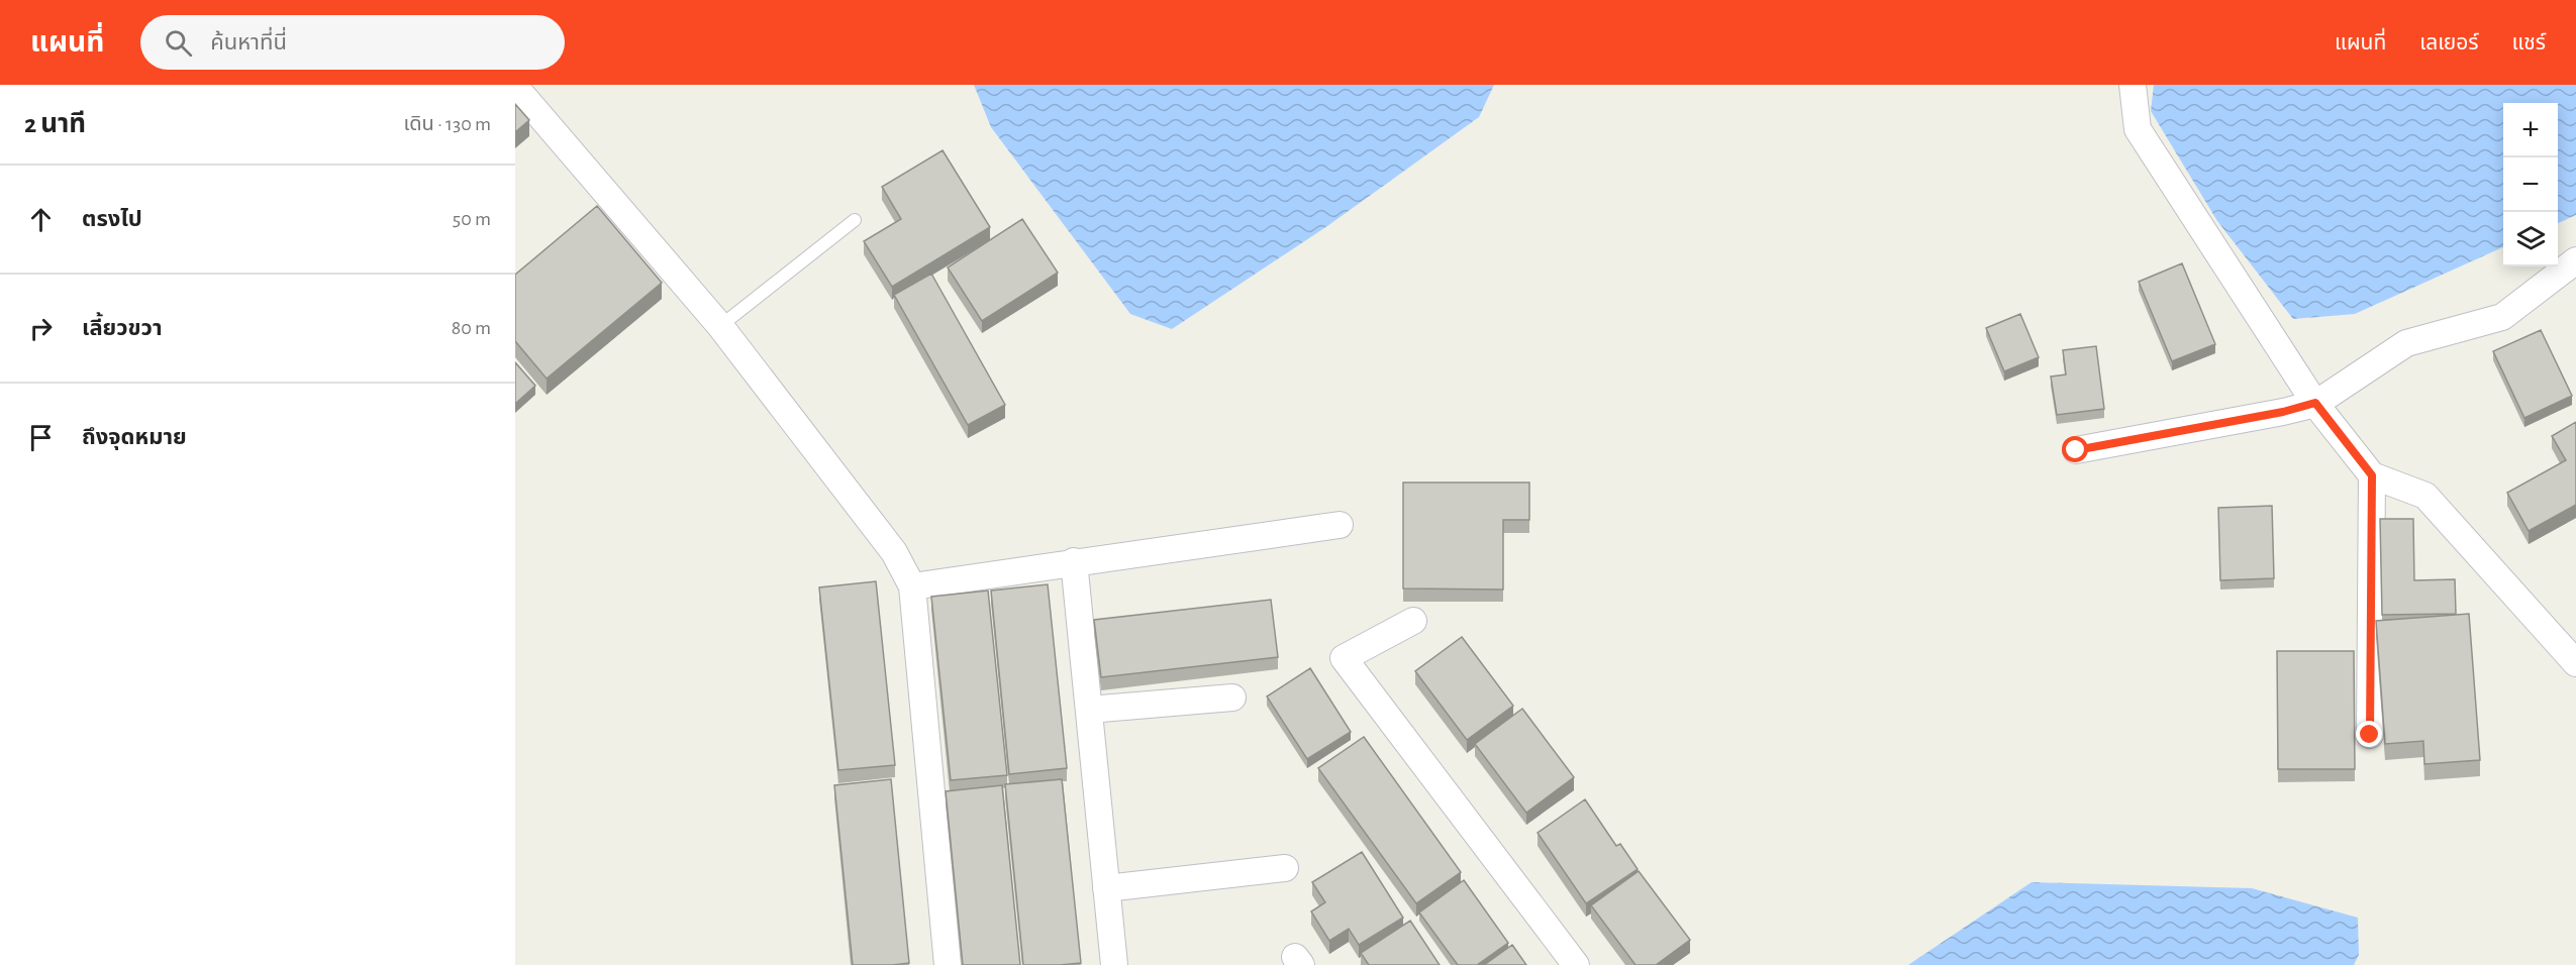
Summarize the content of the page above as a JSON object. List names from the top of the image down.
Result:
{
  "page": {
    "header": "แผนที่",
    "search": "ค้นหาที่นี่",
    "nav": ["แผนที่", "เลเยอร์", "แชร์"],
    "heading": ["2 นาที", "เดิน · 130 m"],
    "map_buttons": ["+", "−"],
    "list": [
      ["ตรงไป", "50 m"],
      ["เลี้ยวขวา", "80 m"],
      "ถึงจุดหมาย"
    ]
  }
}
